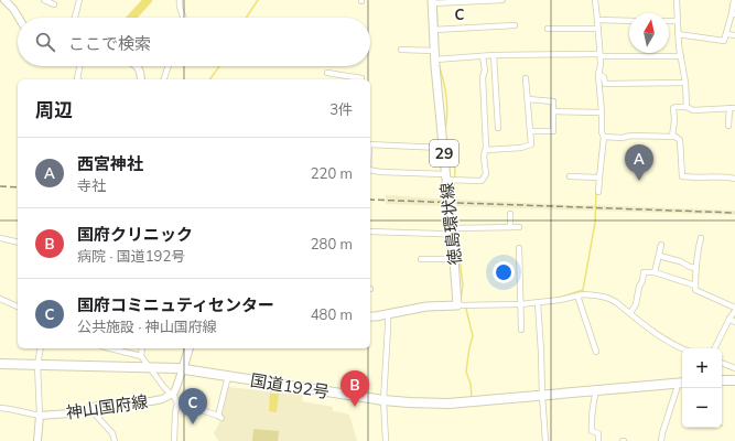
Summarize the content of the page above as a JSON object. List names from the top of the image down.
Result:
{
  "streets": {
    "highway": ["国道192号"],
    "main road": ["29", "徳島環状線", "神山国府線"]
  },
  "north": "top",
  "page": {
    "search": "ここで検索",
    "heading": ["周辺", "3件"],
    "list": [
      {
        "mark": "A",
        "name": "西宮神社",
        "note": "寺社",
        "value": "220 m"
      },
      {
        "mark": "B",
        "name": "国府クリニック",
        "note": "病院 · 国道192号",
        "value": "280 m"
      },
      {
        "mark": "C",
        "name": "国府コミニュティセンター",
        "note": "公共施設 · 神山国府線",
        "value": "480 m"
      }
    ],
    "pins": ["A", "B", "C"],
    "map_buttons": ["+", "−"]
  },
  "grid": {
    "columns": ["C"]
  }
}
